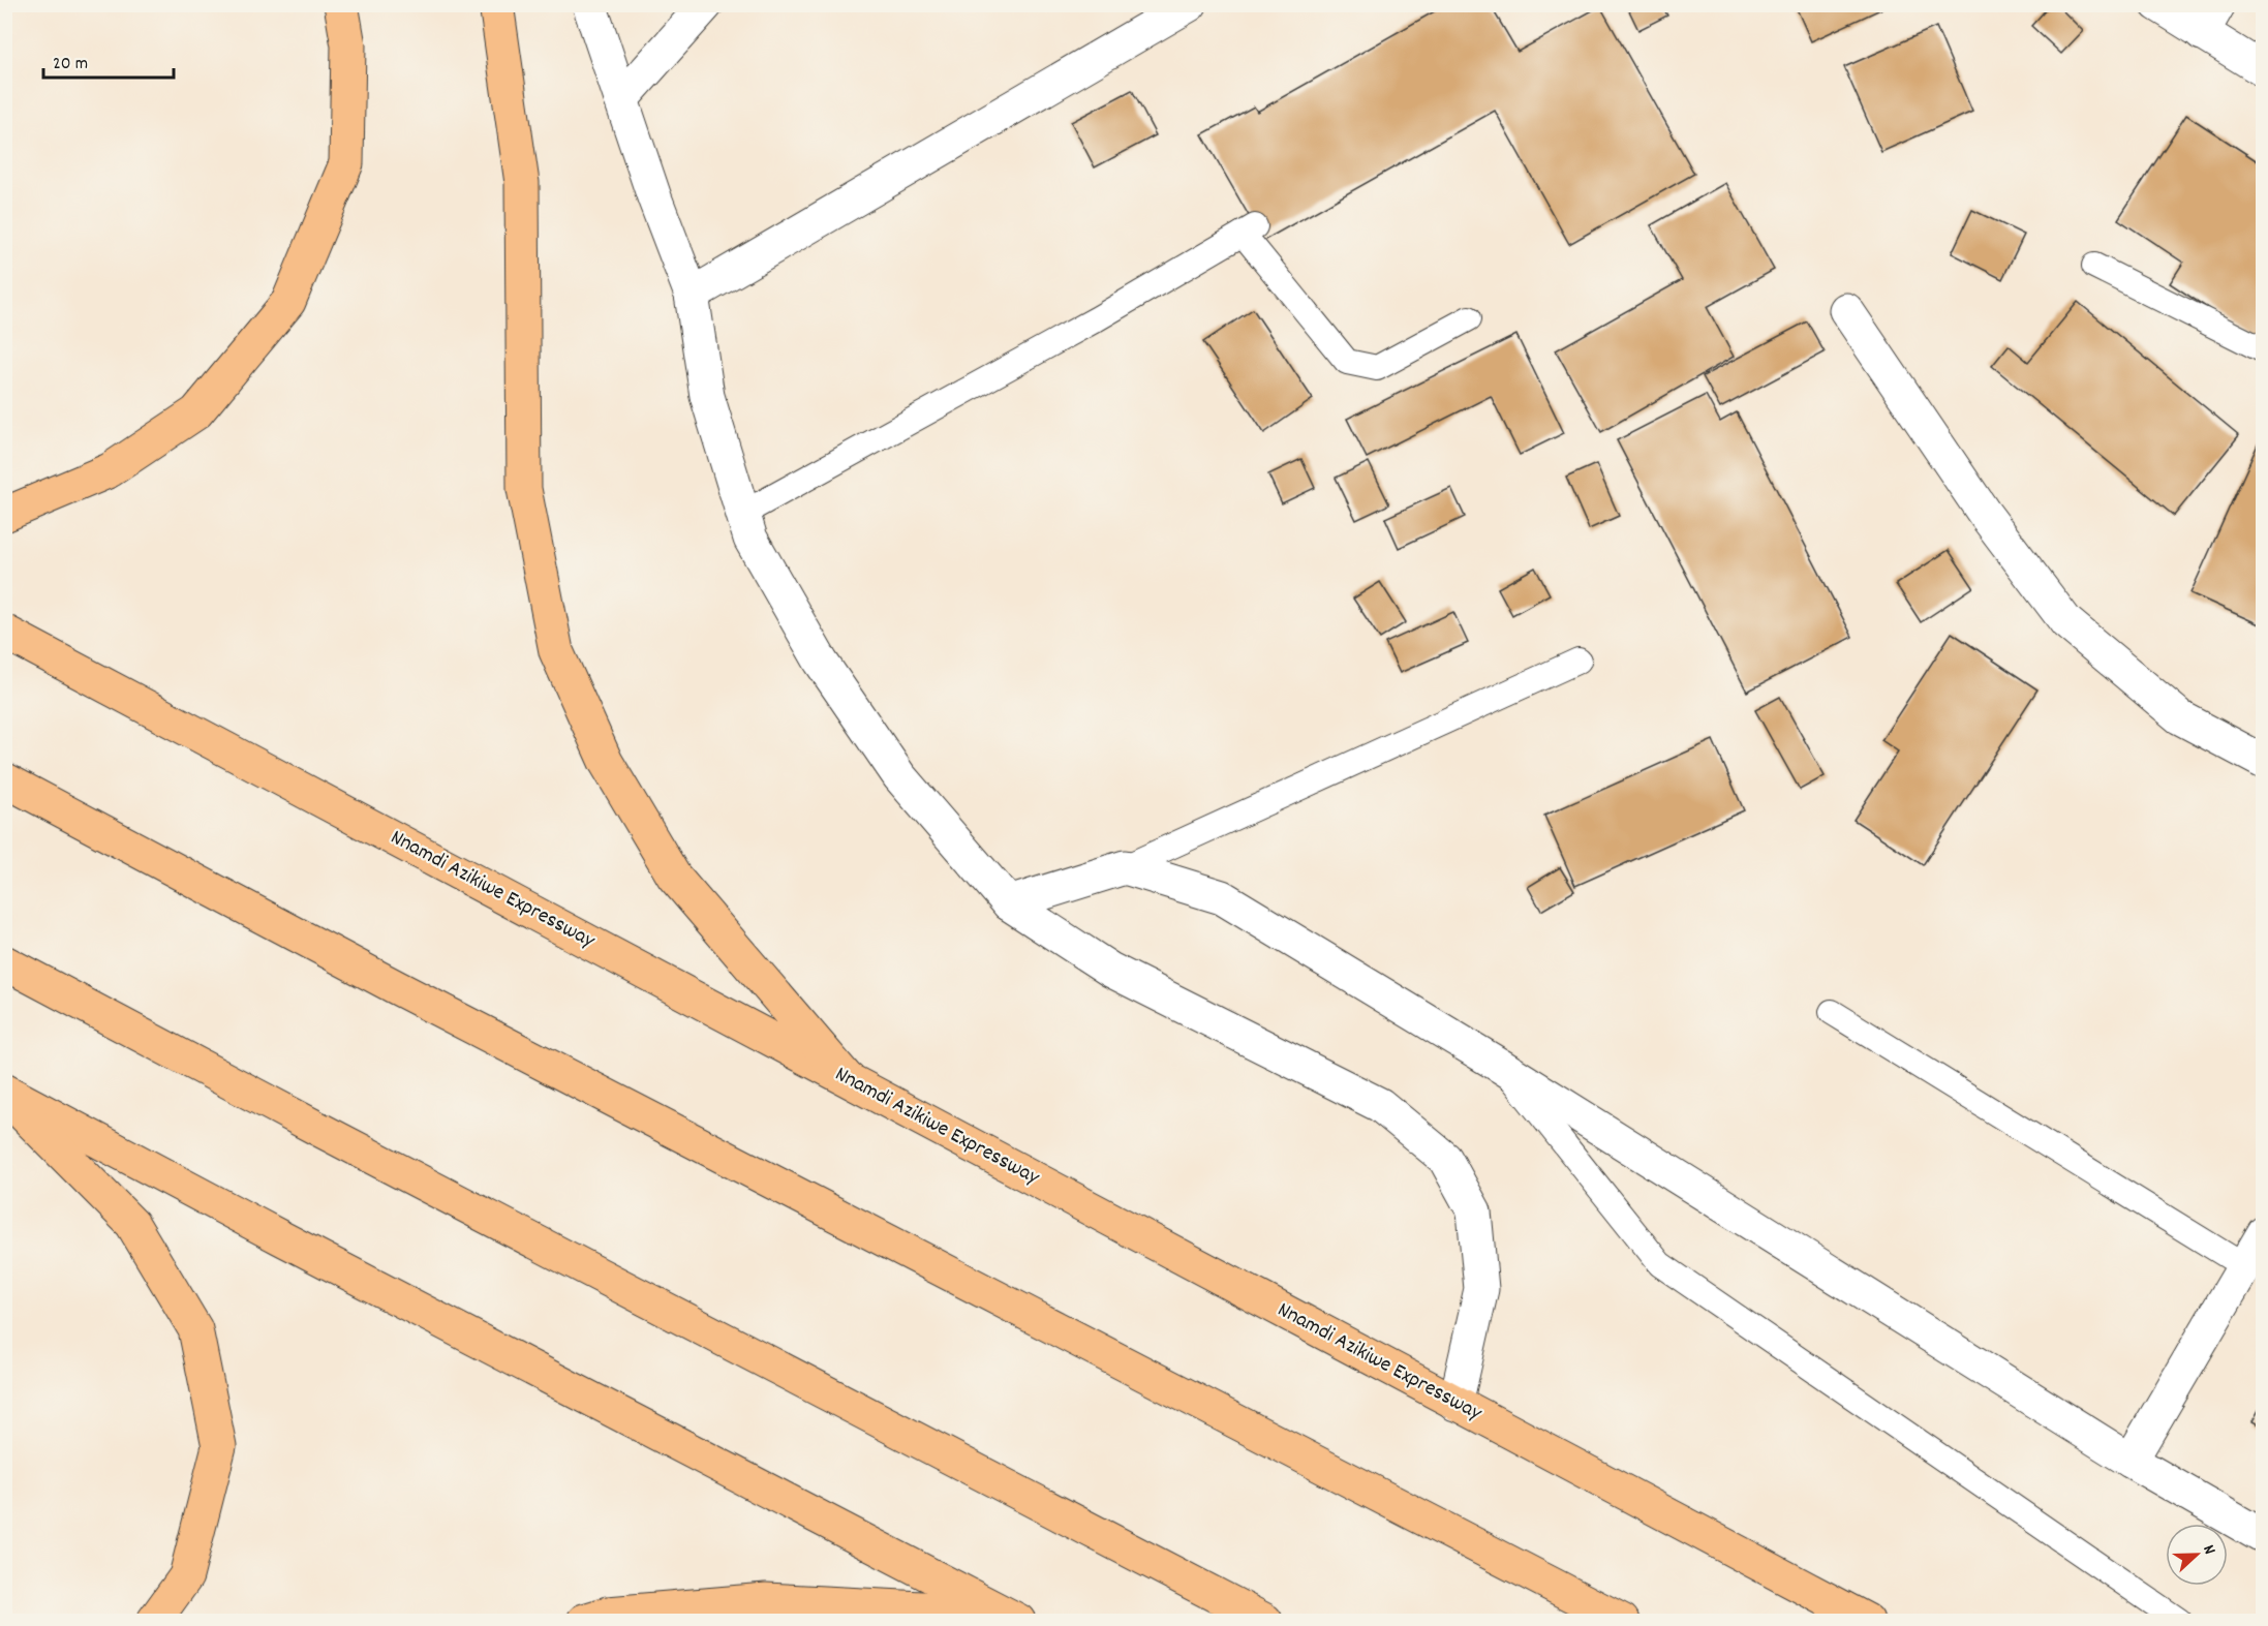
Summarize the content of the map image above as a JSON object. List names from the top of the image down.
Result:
{
  "streets": {
    "highway": ["Nnamdi Azikiwe Expressway"]
  },
  "scale_bar": "20 m",
  "north": "right"
}
